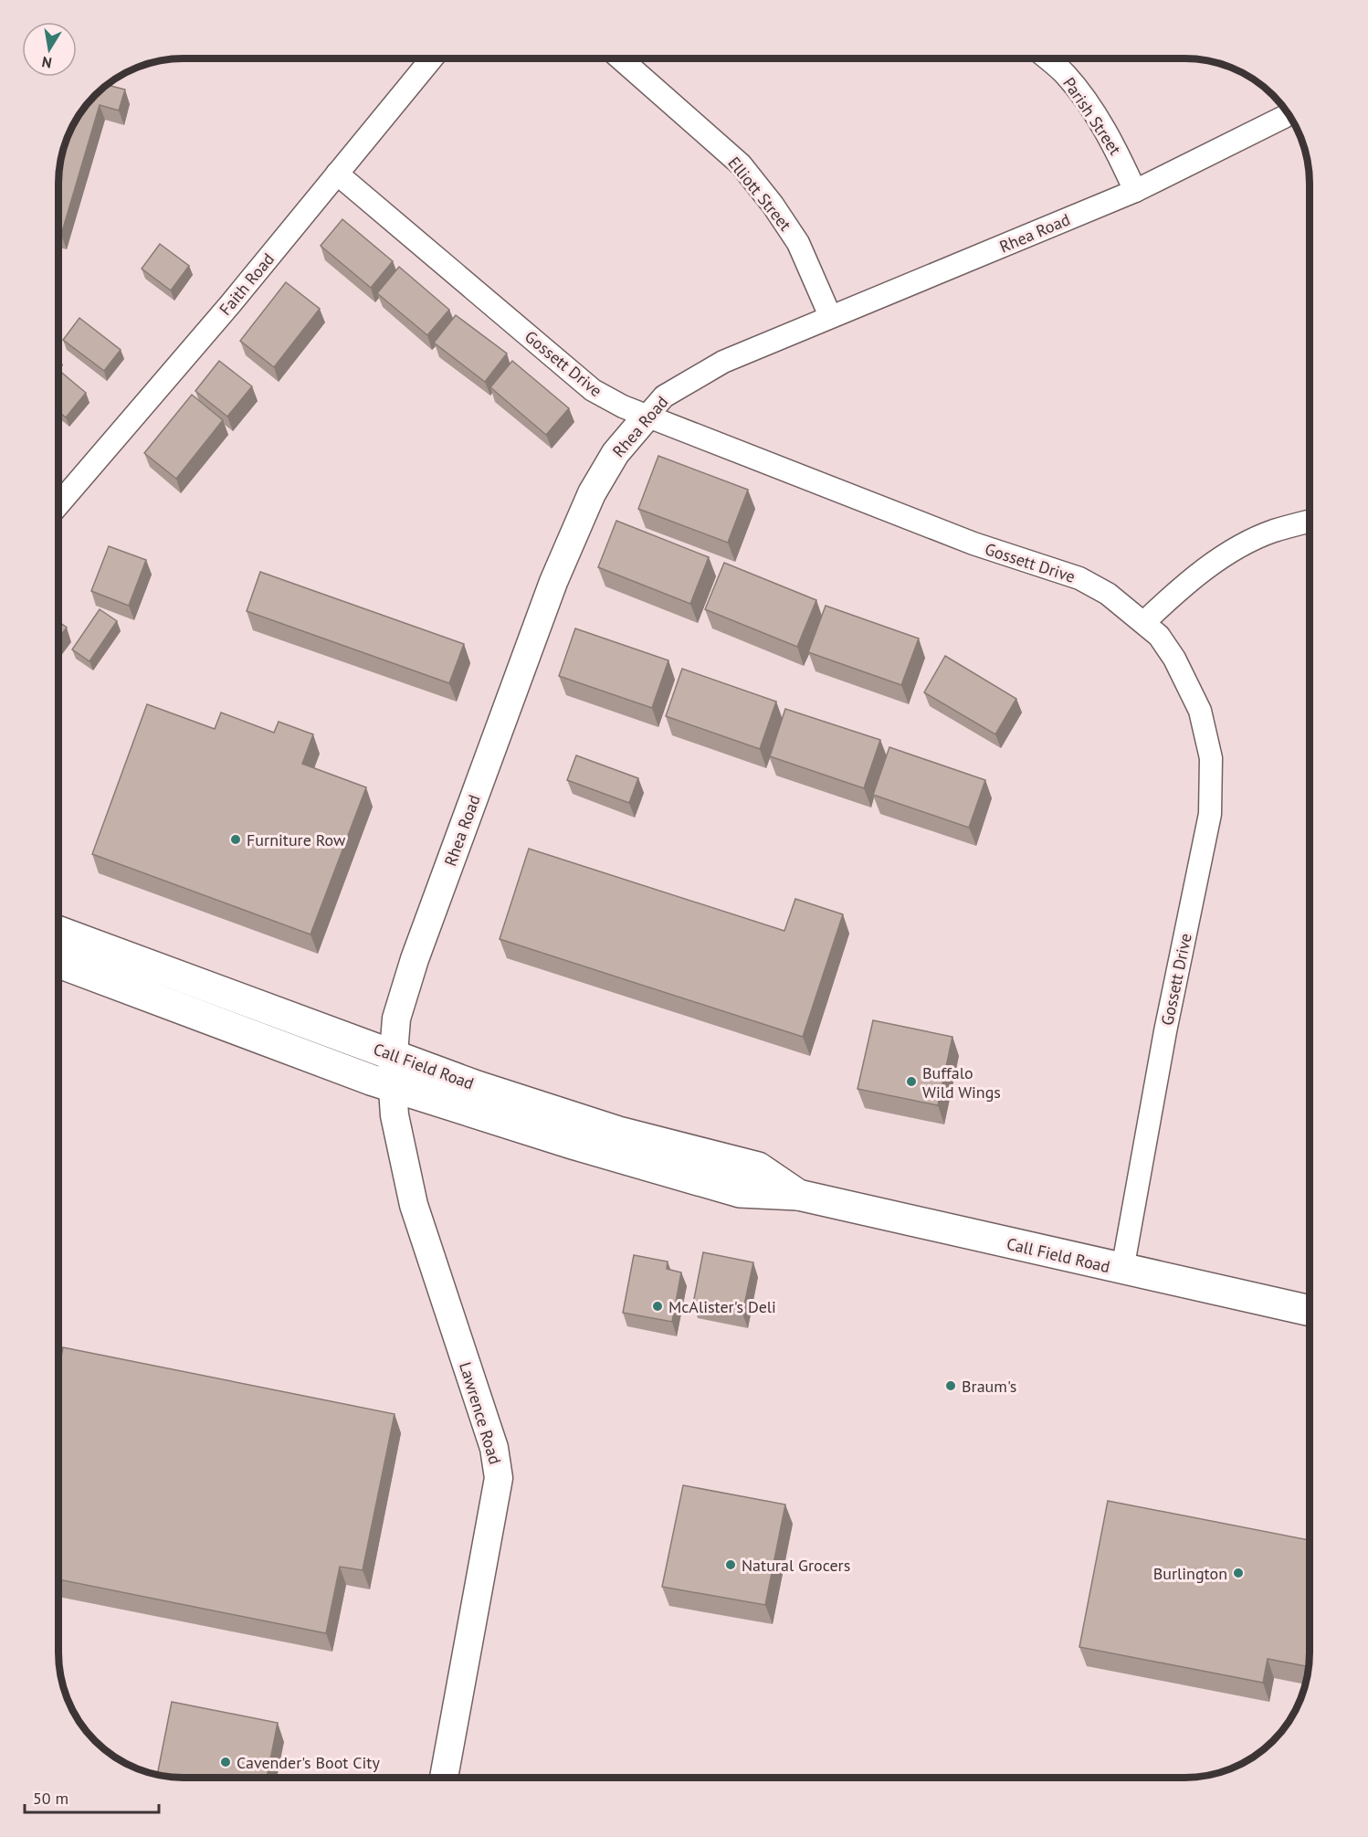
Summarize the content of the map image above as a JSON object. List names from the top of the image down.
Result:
{
  "streets": {
    "main road": ["Call Field Road"],
    "street": [
      "Parish Street",
      "Elliott Street",
      "Rhea Road",
      "Faith Road",
      "Gossett Drive",
      "Lawrence Road"
    ]
  },
  "crossings": [
    ["Parish Street", "Rhea Road"],
    ["Elliott Street", "Rhea Road"],
    ["Rhea Road", "Gossett Drive"],
    ["Rhea Road", "Call Field Road"],
    ["Rhea Road", "Lawrence Road"],
    ["Faith Road", "Gossett Drive"],
    ["Gossett Drive", "Call Field Road"],
    ["Call Field Road", "Lawrence Road"]
  ],
  "places": [
    "Furniture Row",
    "Buffalo Wild Wings",
    "McAlister's Deli",
    "Braum's",
    "Natural Grocers",
    "Burlington",
    "Cavender's Boot City"
  ],
  "scale_bar": "50 m",
  "north": "bottom"
}
